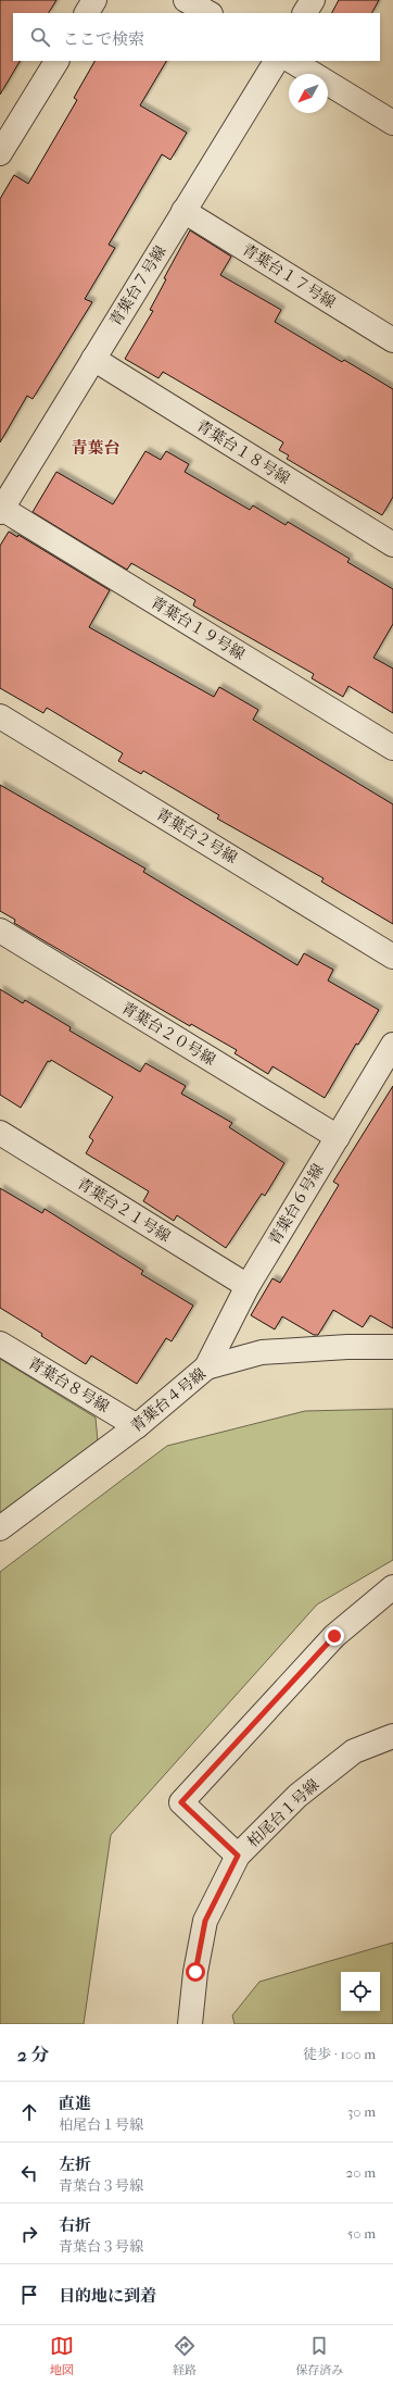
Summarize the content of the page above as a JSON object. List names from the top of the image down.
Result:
{
  "streets": {
    "street": [
      "青葉台１７号線",
      "青葉台７号線",
      "青葉台１８号線",
      "青葉台１９号線",
      "青葉台２号線",
      "青葉台２０号線",
      "青葉台６号線",
      "青葉台２１号線",
      "青葉台８号線",
      "青葉台４号線",
      "柏尾台１号線"
    ]
  },
  "crossings": [
    ["青葉台１７号線", "青葉台７号線"],
    ["青葉台７号線", "青葉台１８号線"],
    ["青葉台７号線", "青葉台１９号線"],
    ["青葉台２０号線", "青葉台６号線"],
    ["青葉台６号線", "青葉台２１号線"],
    ["青葉台６号線", "青葉台４号線"],
    ["青葉台８号線", "青葉台４号線"]
  ],
  "districts": ["青葉台"],
  "north": "bottom left",
  "page": {
    "search": "ここで検索",
    "heading": ["2 分", "徒歩 · 100 m"],
    "list": [
      ["直進", "柏尾台１号線", "30 m"],
      ["左折", "青葉台３号線", "20 m"],
      ["右折", "青葉台３号線", "50 m"],
      "目的地に到着"
    ],
    "nav": ["地図", "経路", "保存済み"]
  }
}
